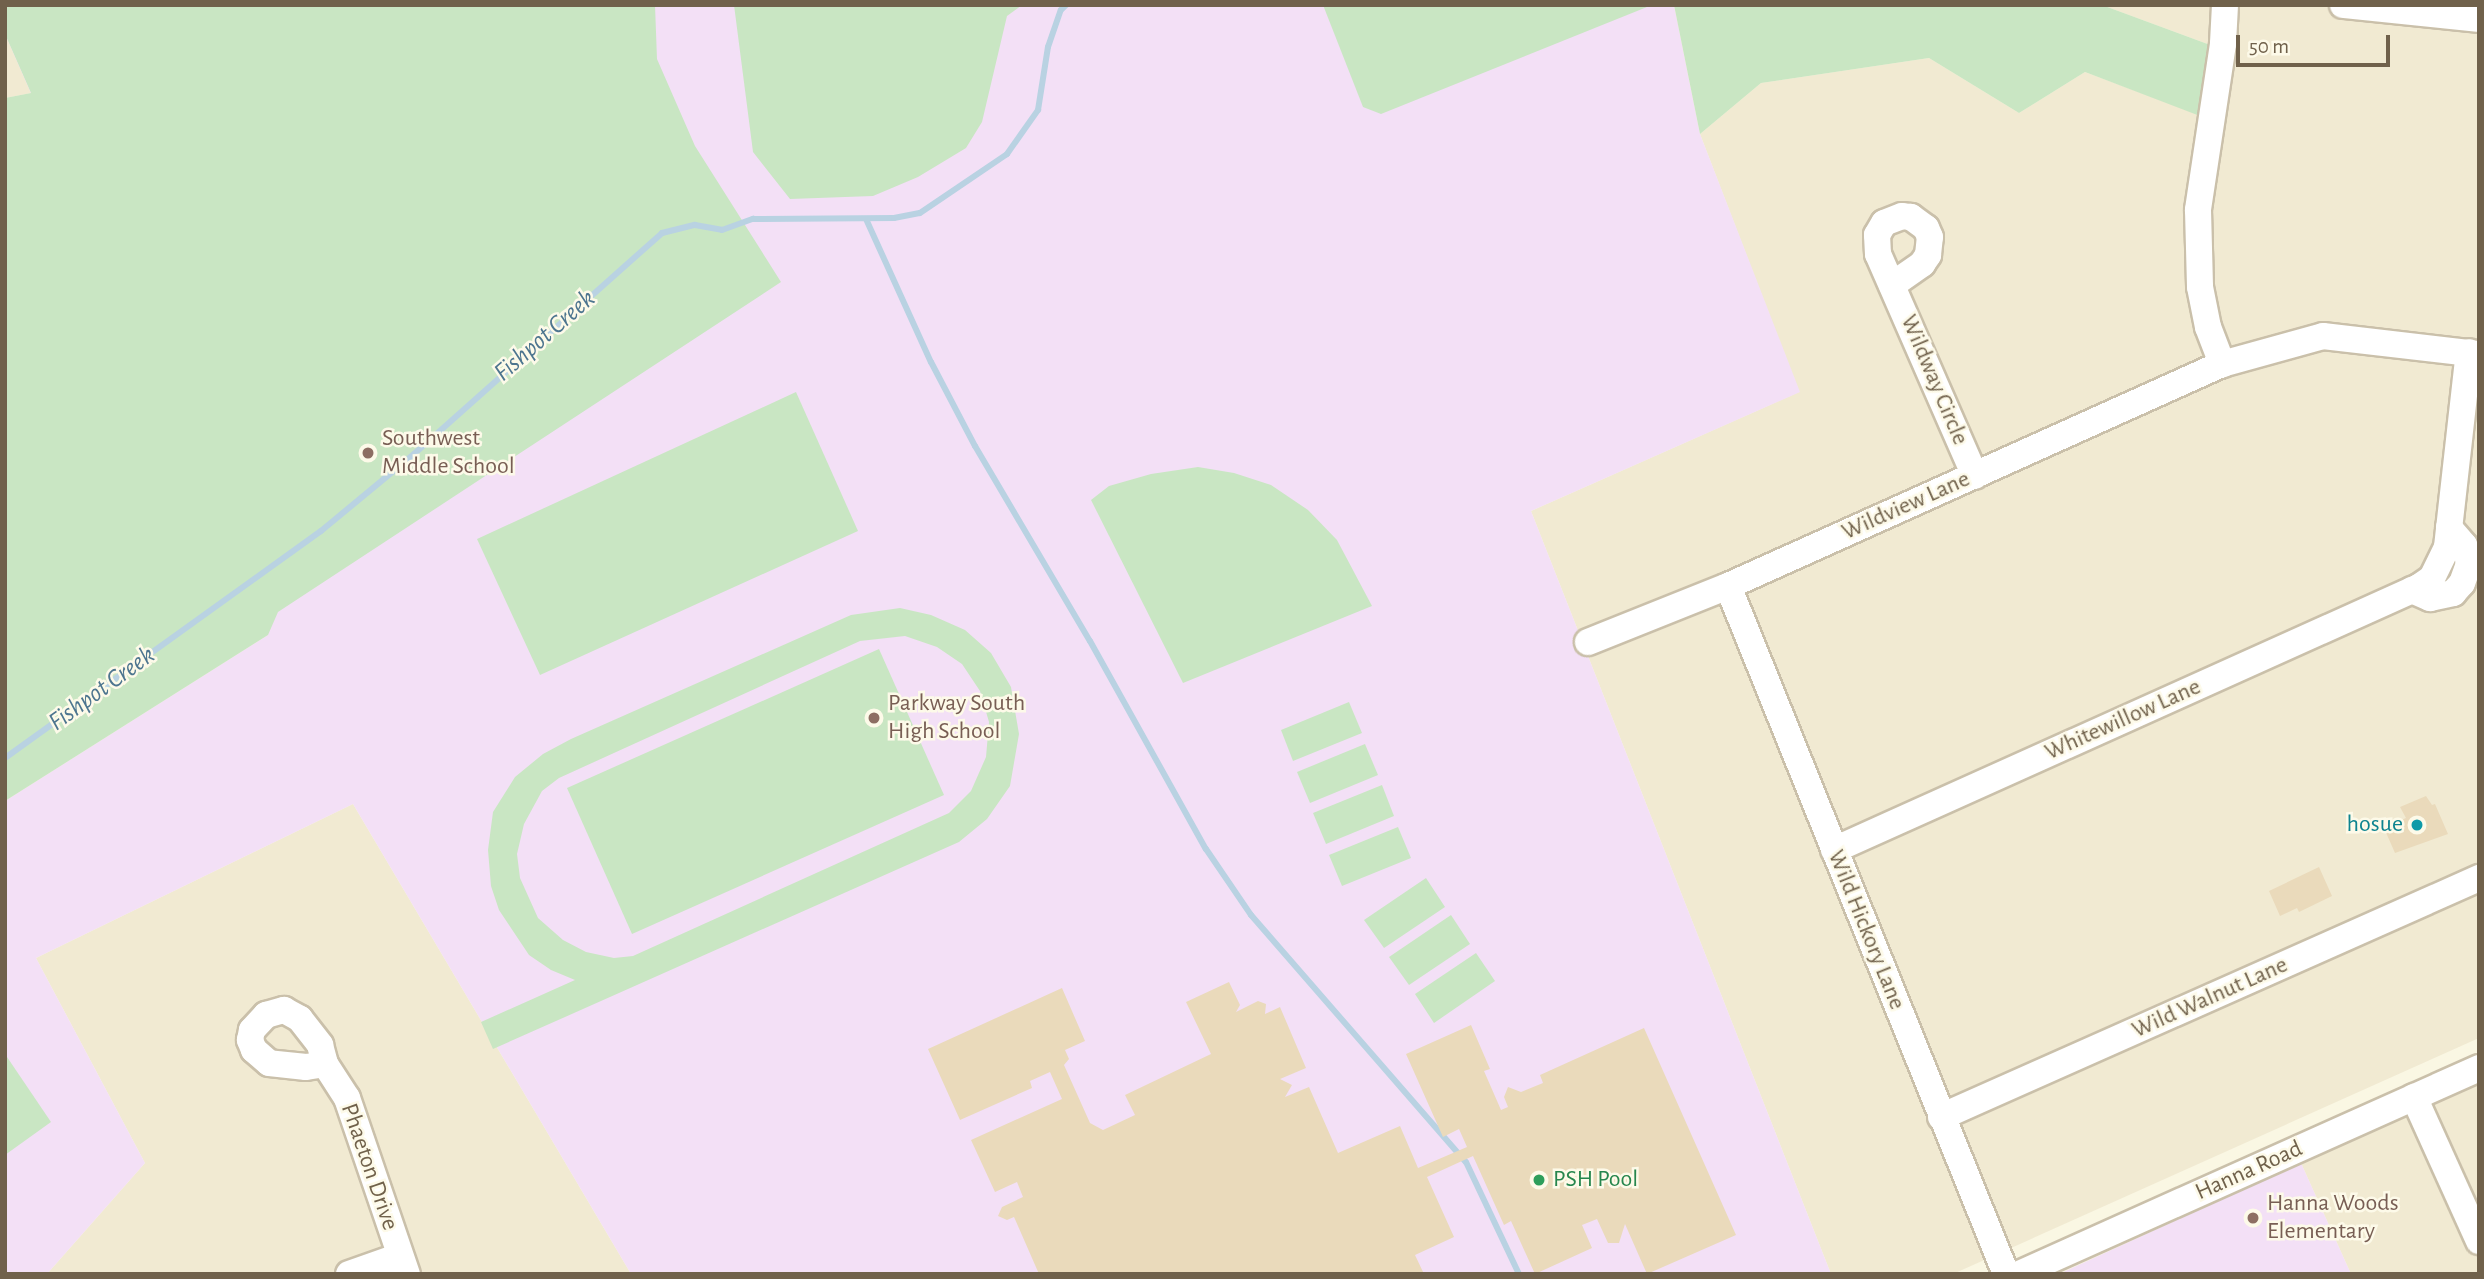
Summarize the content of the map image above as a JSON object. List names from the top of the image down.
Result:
{
  "streets": {
    "street": [
      "Wildway Circle",
      "Wildview Lane",
      "Whitewillow Lane",
      "Wild Hickory Lane",
      "Wild Walnut Lane",
      "Phaeton Drive",
      "Hanna Road"
    ]
  },
  "crossings": [
    ["Wildway Circle", "Wildview Lane"],
    ["Wildview Lane", "Whitewillow Lane"],
    ["Wildview Lane", "Wild Hickory Lane"],
    ["Whitewillow Lane", "Wild Hickory Lane"],
    ["Wild Hickory Lane", "Wild Walnut Lane"]
  ],
  "water": ["Fishpot Creek"],
  "places": [
    "Southwest Middle School",
    "Parkway South High School",
    "hosue",
    "PSH Pool",
    "Hanna Woods Elementary"
  ],
  "scale_bar": "50 m"
}
